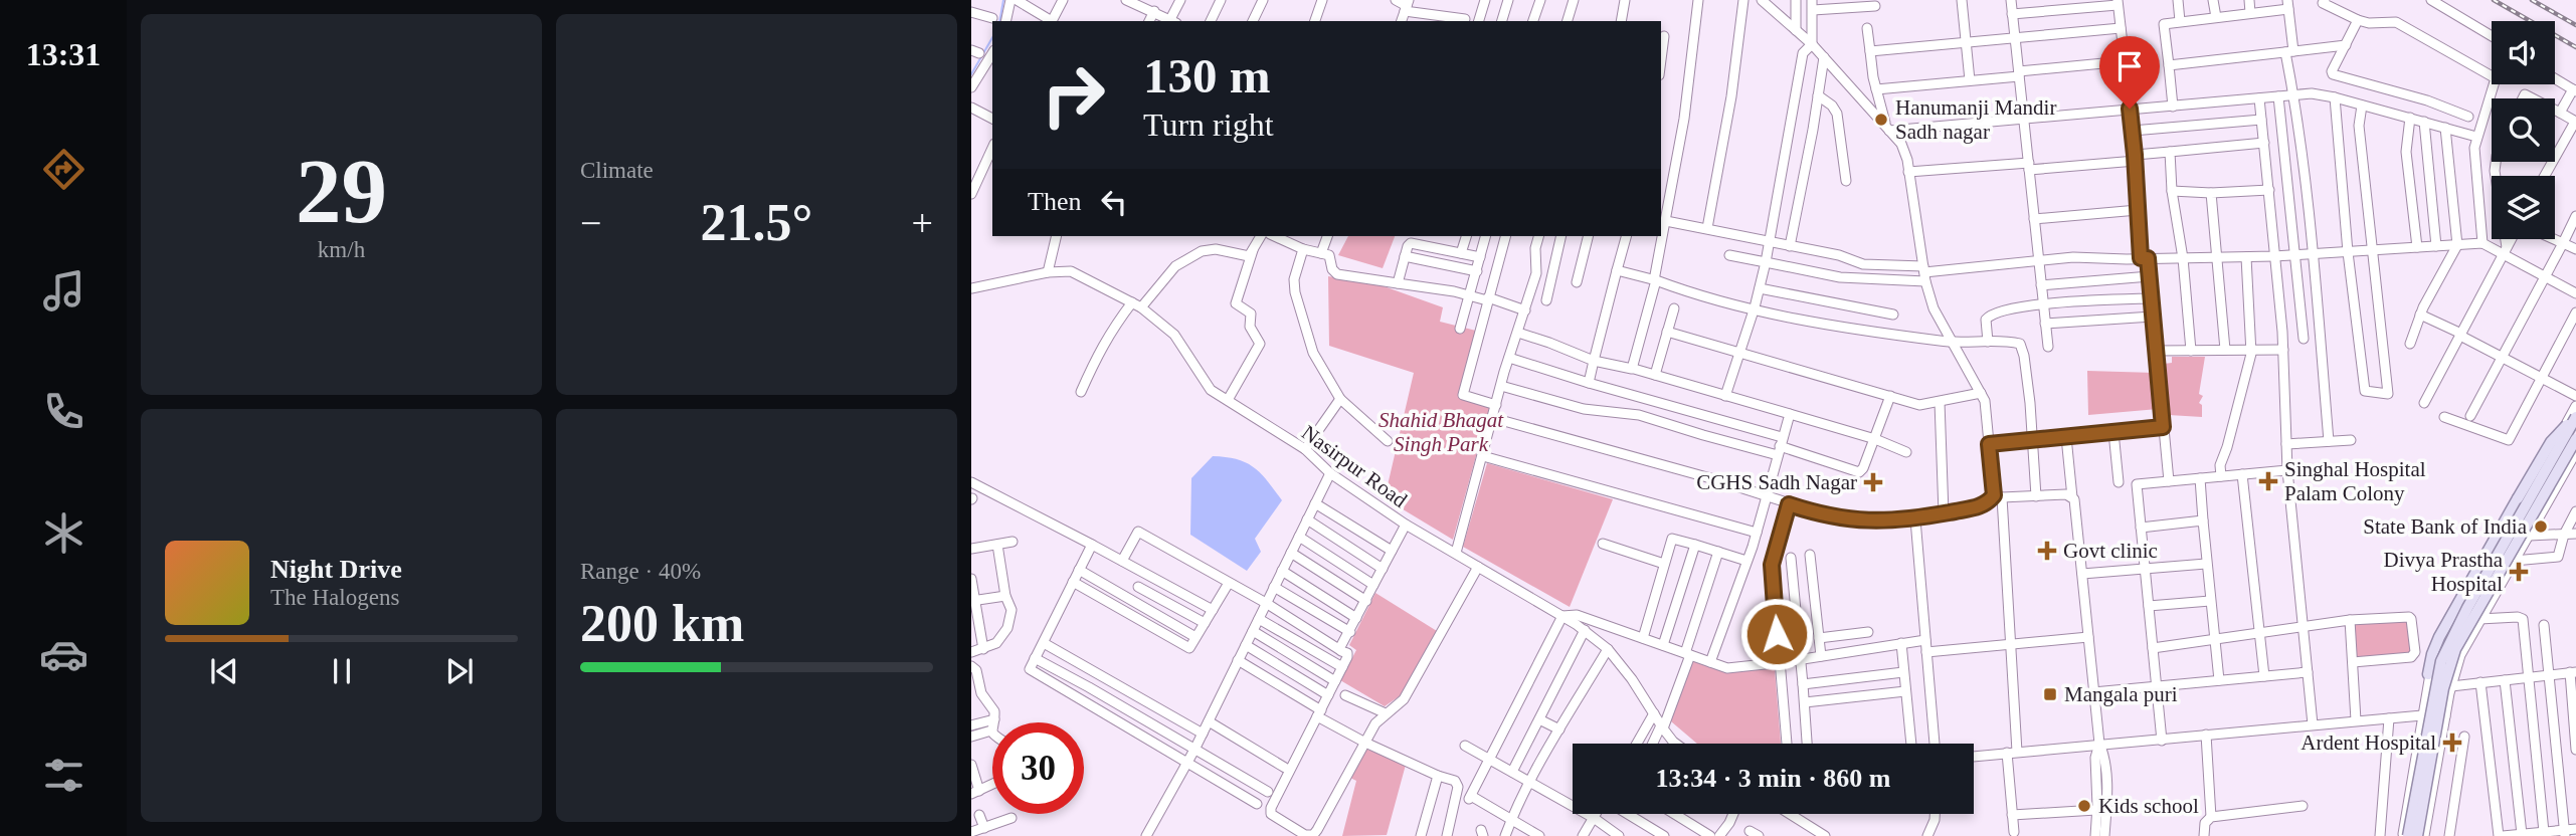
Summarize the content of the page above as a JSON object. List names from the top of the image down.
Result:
{
  "streets": {
    "street": ["Nasirpur Road"]
  },
  "parks": ["Shahid Bhagat Singh Park"],
  "places": {
    "other": ["Hanumanji Mandir Sadh nagar", "State Bank of India", "Kids school"],
    "health": [
      "Singhal Hospital Palam Colony",
      "CGHS Sadh Nagar",
      "Govt clinic",
      "Divya Prastha Hospital",
      "Ardent Hospital"
    ],
    "transit": ["Mangala puri"]
  },
  "page": {
    "tabs": "13:31",
    "tile": [
      ["29", "km/h"],
      "Climate",
      ["Range · 40%", "200 km"]
    ],
    "turn": ["130 m", "Turn right"],
    "then": "Then",
    "heat": ["−", "21.5°", "+"],
    "song": ["Night Drive", "The Halogens"],
    "limit": "30",
    "trip": "13:34 · 3 min · 860 m"
  }
}
